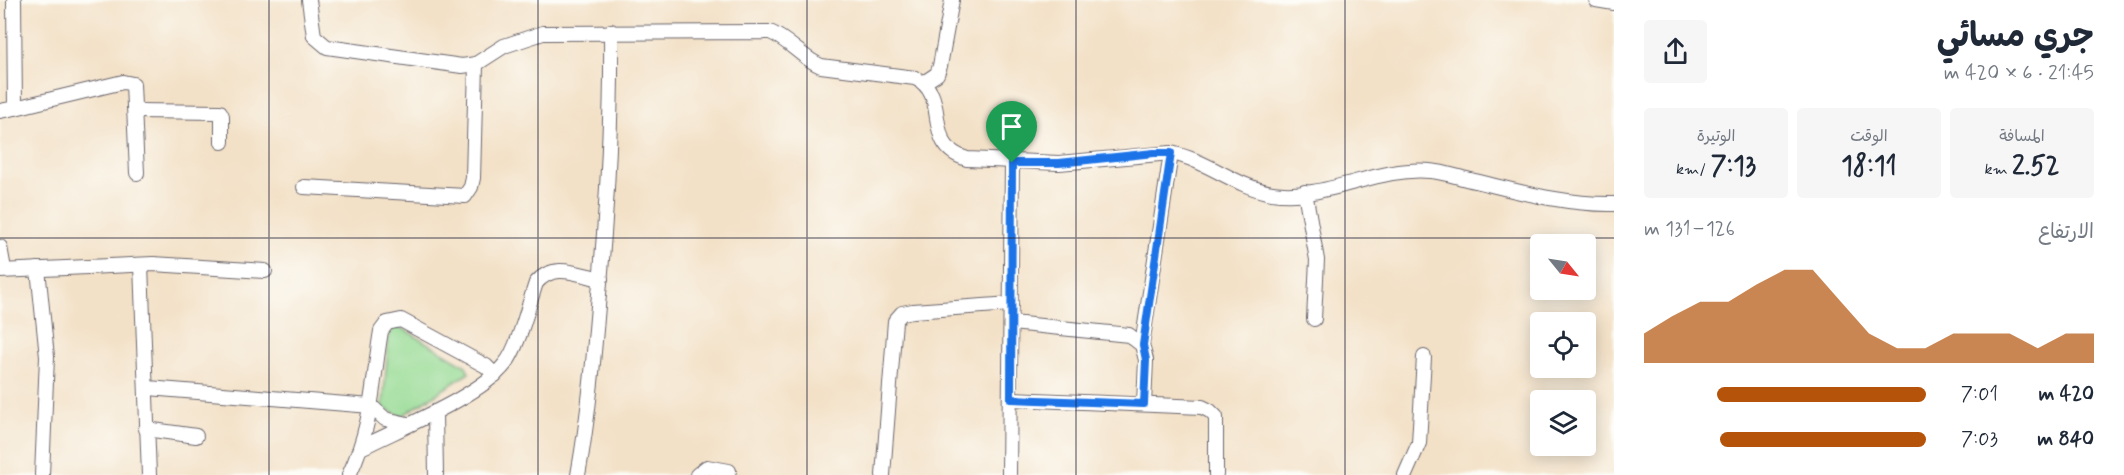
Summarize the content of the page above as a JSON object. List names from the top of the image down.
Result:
{
  "north": "bottom right",
  "page": {
    "heading": ["جري مسائي", "21:45 · 6 × 420 m"],
    "stats": [
      ["المسافة", "2.52 km"],
      ["الوقت", "18:11"],
      ["الوتيرة", "7:13 /km"]
    ],
    "chart": ["الارتفاع", "126–131 m"],
    "list": [
      {
        "name": "420 m",
        "note": "7:01"
      },
      {
        "name": "840 m",
        "note": "7:03"
      }
    ]
  }
}
